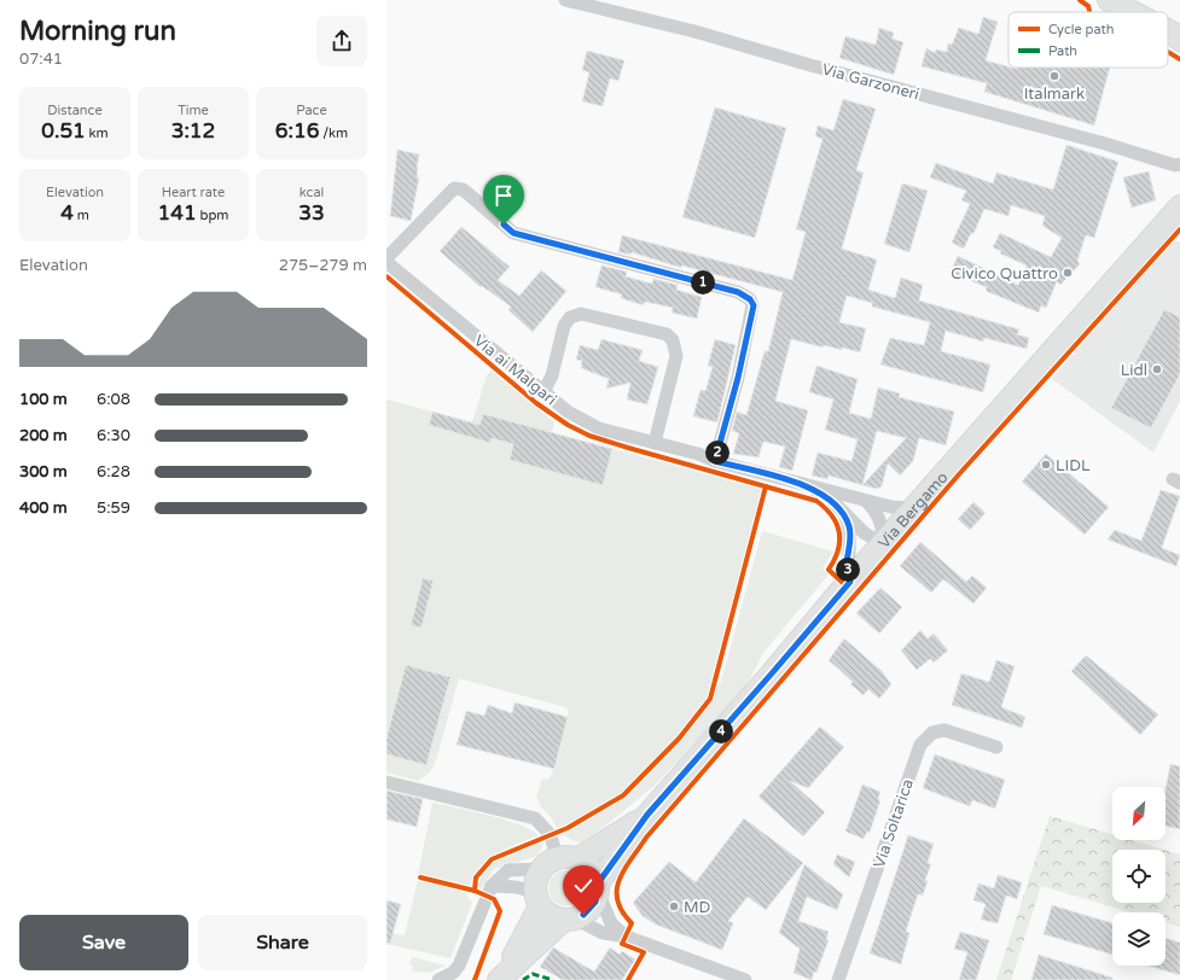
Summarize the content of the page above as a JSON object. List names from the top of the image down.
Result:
{
  "streets": {
    "main road": ["Via Bergamo"],
    "street": ["Via Garzoneri", "Via ai Malgari", "Via Soltarica"]
  },
  "crossings": [
    ["Via ai Malgari", "Via Bergamo"]
  ],
  "places": [
    "Italmark",
    "Civico Quattro",
    "Lidl",
    "LIDL",
    "MD"
  ],
  "legend": ["Cycle path", "Path"],
  "north": "bottom left",
  "page": {
    "heading": ["Morning run", "07:41"],
    "stats": [
      ["Distance", "0.51 km"],
      ["Time", "3:12"],
      ["Pace", "6:16 /km"],
      ["Elevation", "4 m"],
      ["Heart rate", "141 bpm"],
      ["kcal", "33"]
    ],
    "chart": ["Elevation", "275–279 m"],
    "pins": [
      "1",
      "2",
      "3",
      "4"
    ],
    "list": [
      {
        "name": "100 m",
        "note": "6:08"
      },
      {
        "name": "200 m",
        "note": "6:30"
      },
      {
        "name": "300 m",
        "note": "6:28"
      },
      {
        "name": "400 m",
        "note": "5:59"
      }
    ],
    "buttons": ["Save", "Share"]
  }
}
